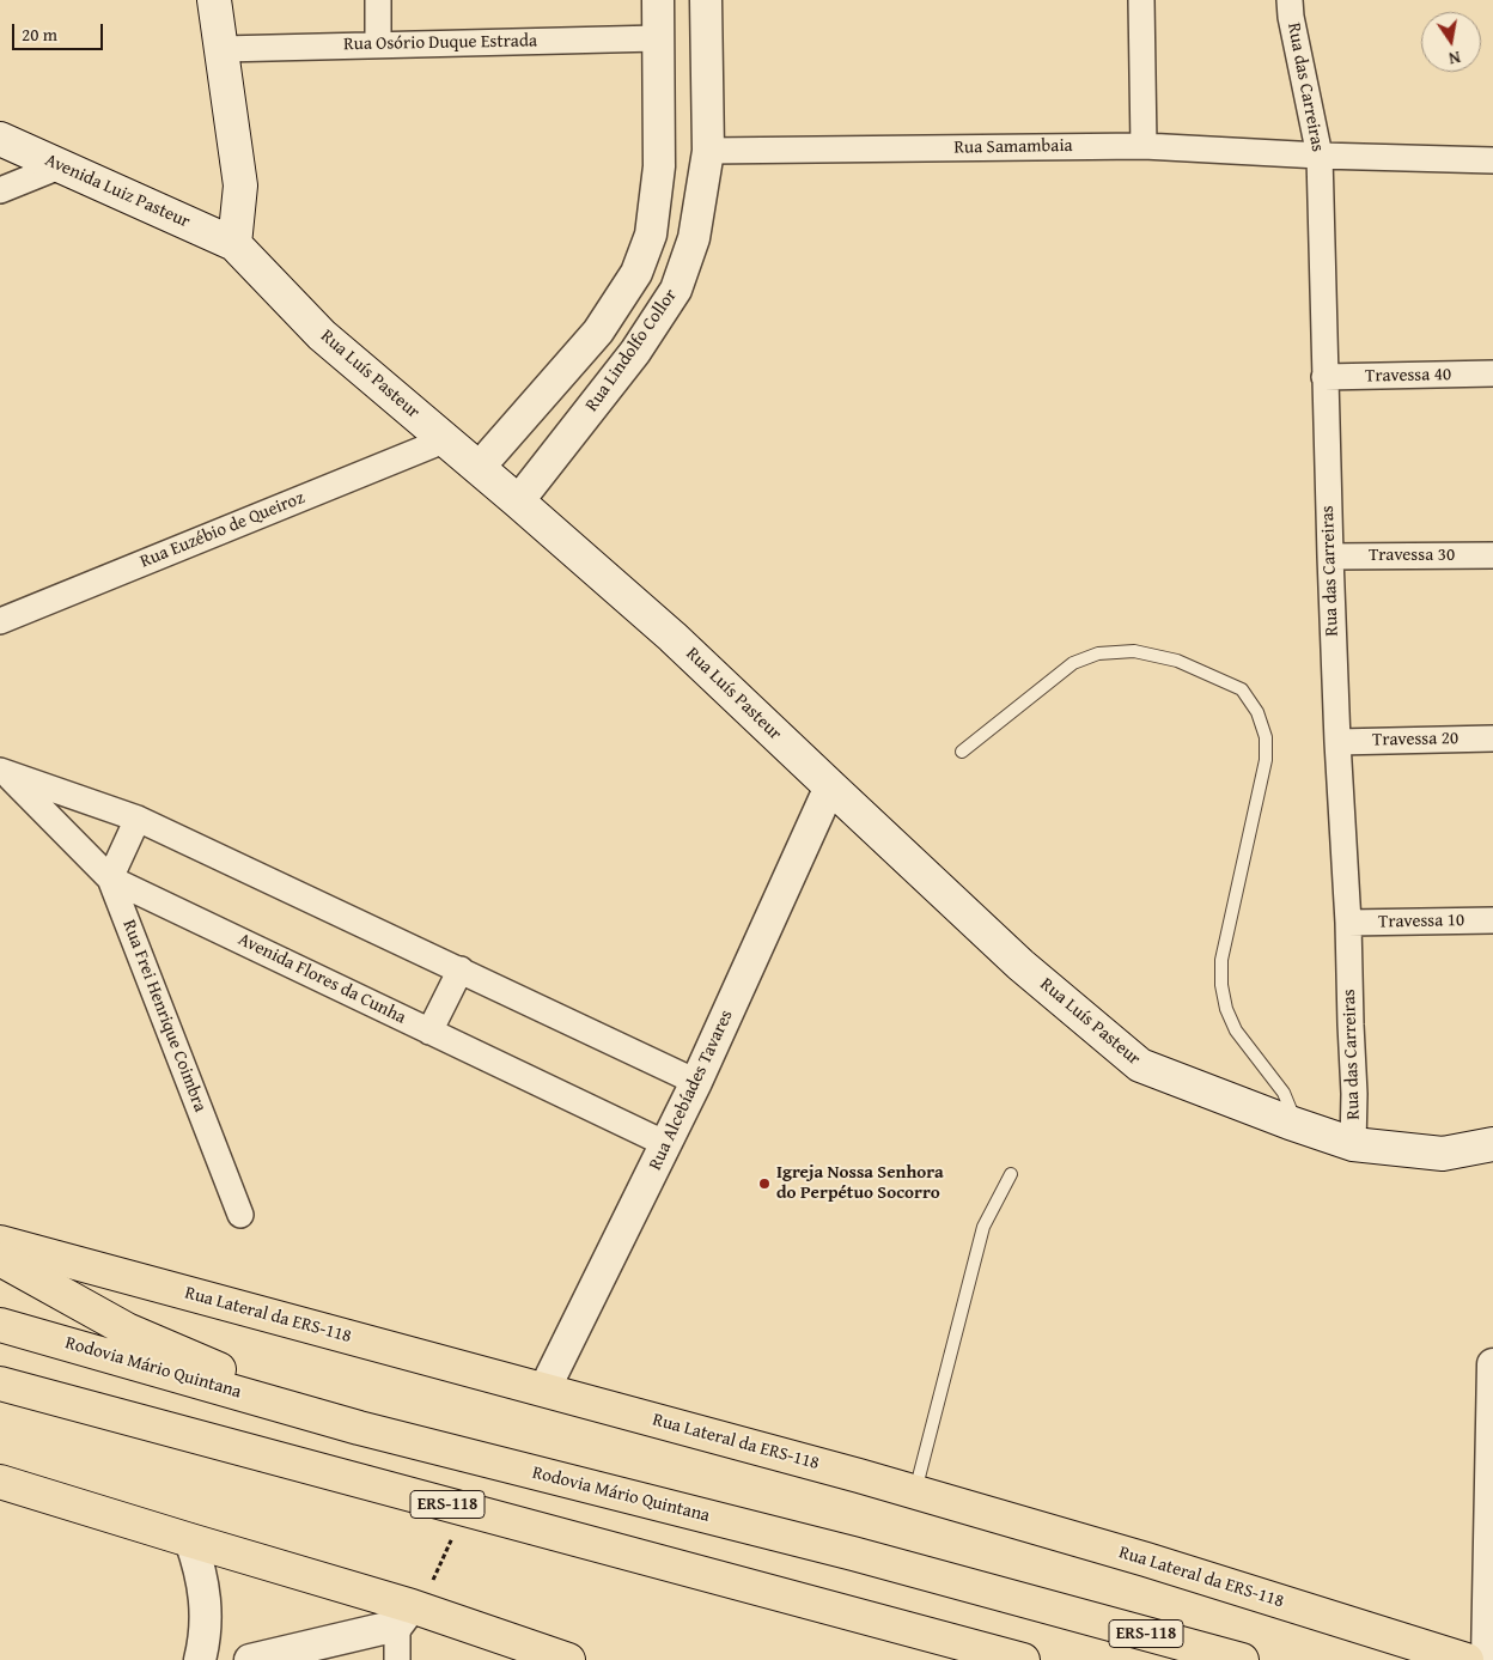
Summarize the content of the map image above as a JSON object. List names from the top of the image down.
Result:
{
  "streets": {
    "main road": [
      "Avenida Luiz Pasteur",
      "Rua Luís Pasteur",
      "Rua Lateral da ERS-118",
      "Rodovia Mário Quintana",
      "ERS-118"
    ],
    "street": [
      "Rua Osório Duque Estrada",
      "Rua das Carreiras",
      "Rua Samambaia",
      "Rua Lindolfo Collor",
      "Travessa 40",
      "Rua Euzébio de Queiroz",
      "Travessa 30",
      "Travessa 20",
      "Travessa 10",
      "Avenida Flores da Cunha",
      "Rua Frei Henrique Coimbra",
      "Rua Alcebíades Tavares"
    ]
  },
  "crossings": [
    ["Rua das Carreiras", "Rua Samambaia"],
    ["Rua das Carreiras", "Rua Luís Pasteur"],
    ["Rua das Carreiras", "Travessa 40"],
    ["Rua das Carreiras", "Travessa 30"],
    ["Rua das Carreiras", "Travessa 20"],
    ["Rua das Carreiras", "Travessa 10"],
    ["Rua Samambaia", "Rua Lindolfo Collor"],
    ["Avenida Luiz Pasteur", "Rua Luís Pasteur"],
    ["Rua Lindolfo Collor", "Rua Luís Pasteur"],
    ["Rua Luís Pasteur", "Rua Euzébio de Queiroz"],
    ["Rua Luís Pasteur", "Rua Alcebíades Tavares"],
    ["Avenida Flores da Cunha", "Rua Frei Henrique Coimbra"],
    ["Avenida Flores da Cunha", "Rua Alcebíades Tavares"],
    ["Rua Alcebíades Tavares", "Rua Lateral da ERS-118"]
  ],
  "places": ["Igreja Nossa Senhora do Perpétuo Socorro"],
  "scale_bar": "20 m",
  "north": "bottom"
}
